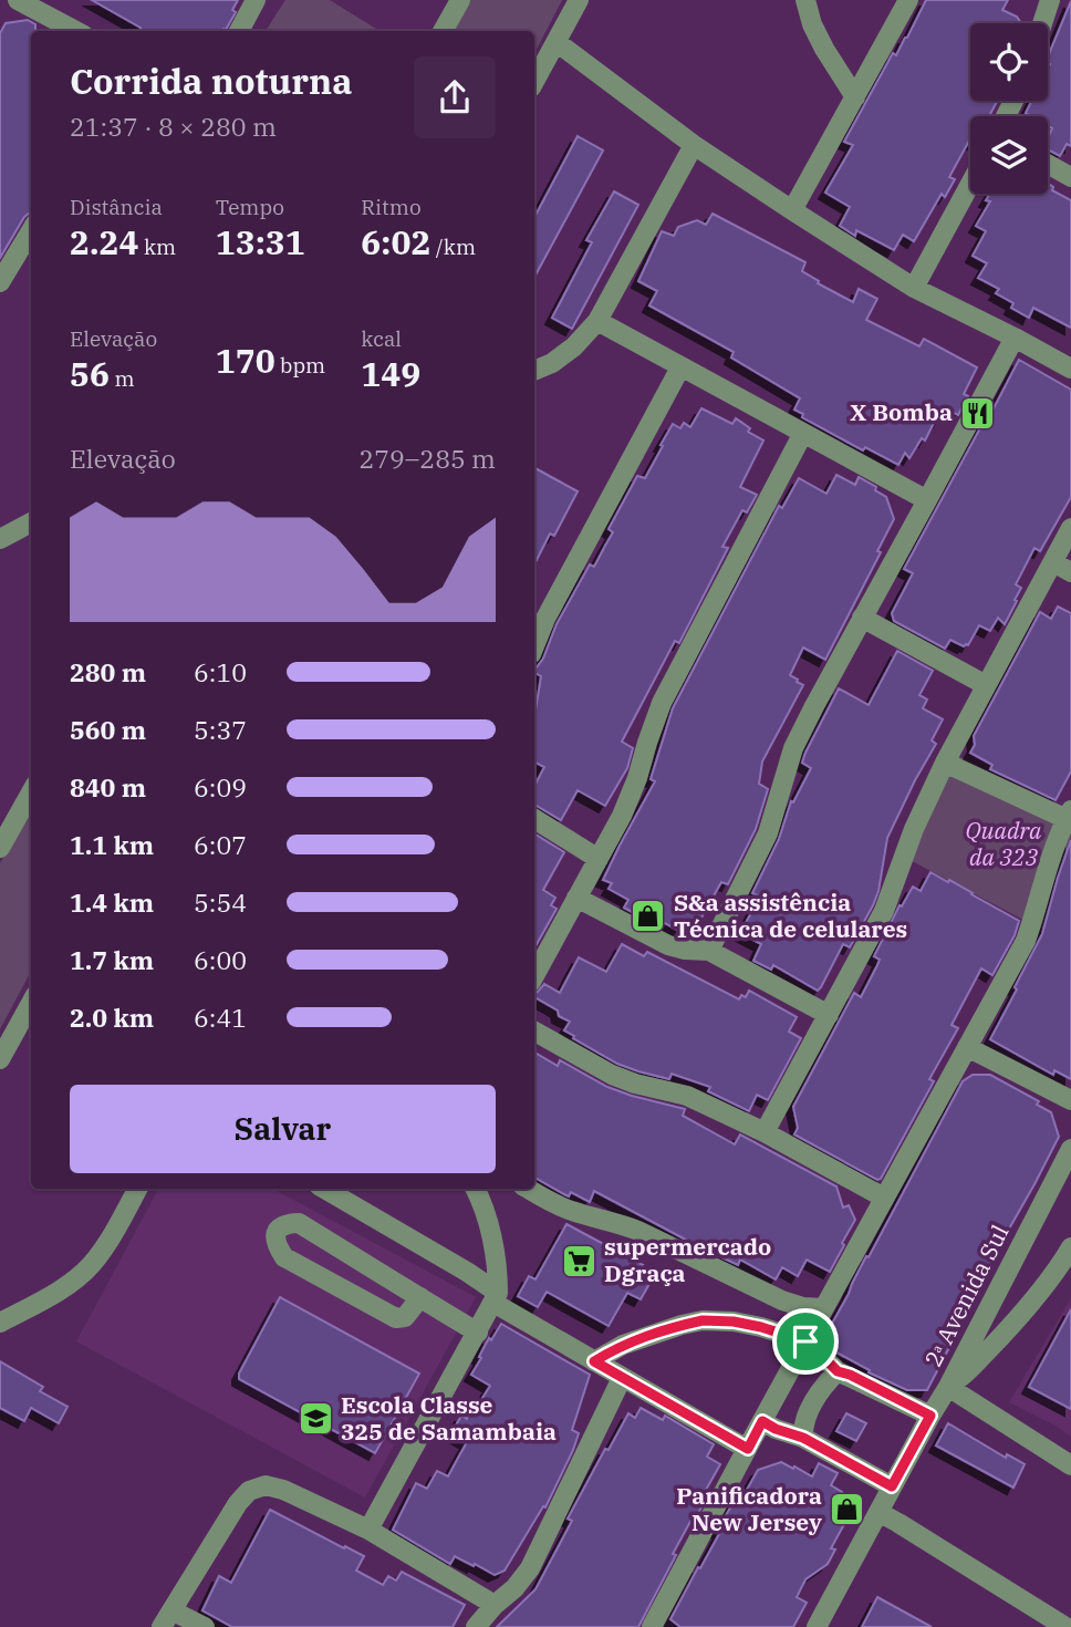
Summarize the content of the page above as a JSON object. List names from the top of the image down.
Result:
{
  "streets": {
    "street": ["2ᵃ Avenida Sul"]
  },
  "parks": ["Quadra da 323"],
  "places": {
    "restaurant": ["X Bomba"],
    "shop": ["S&a assistência Técnica de celulares", "Panificadora New Jersey"],
    "supermarket": ["supermercado Dgraça"],
    "school or university": ["Escola Classe 325 de Samambaia"]
  },
  "page": {
    "heading": ["Corrida noturna", "21:37 · 8 × 280 m"],
    "stats": [
      ["Distância", "2.24 km"],
      ["Tempo", "13:31"],
      ["Ritmo", "6:02 /km"],
      ["Elevação", "56 m"],
      ["170 bpm"],
      ["kcal", "149"]
    ],
    "chart": ["Elevação", "279–285 m"],
    "list": [
      {
        "name": "280 m",
        "note": "6:10"
      },
      {
        "name": "560 m",
        "note": "5:37"
      },
      {
        "name": "840 m",
        "note": "6:09"
      },
      {
        "name": "1.1 km",
        "note": "6:07"
      },
      {
        "name": "1.4 km",
        "note": "5:54"
      },
      {
        "name": "1.7 km",
        "note": "6:00"
      },
      {
        "name": "2.0 km",
        "note": "6:41"
      }
    ],
    "buttons": "Salvar"
  }
}
